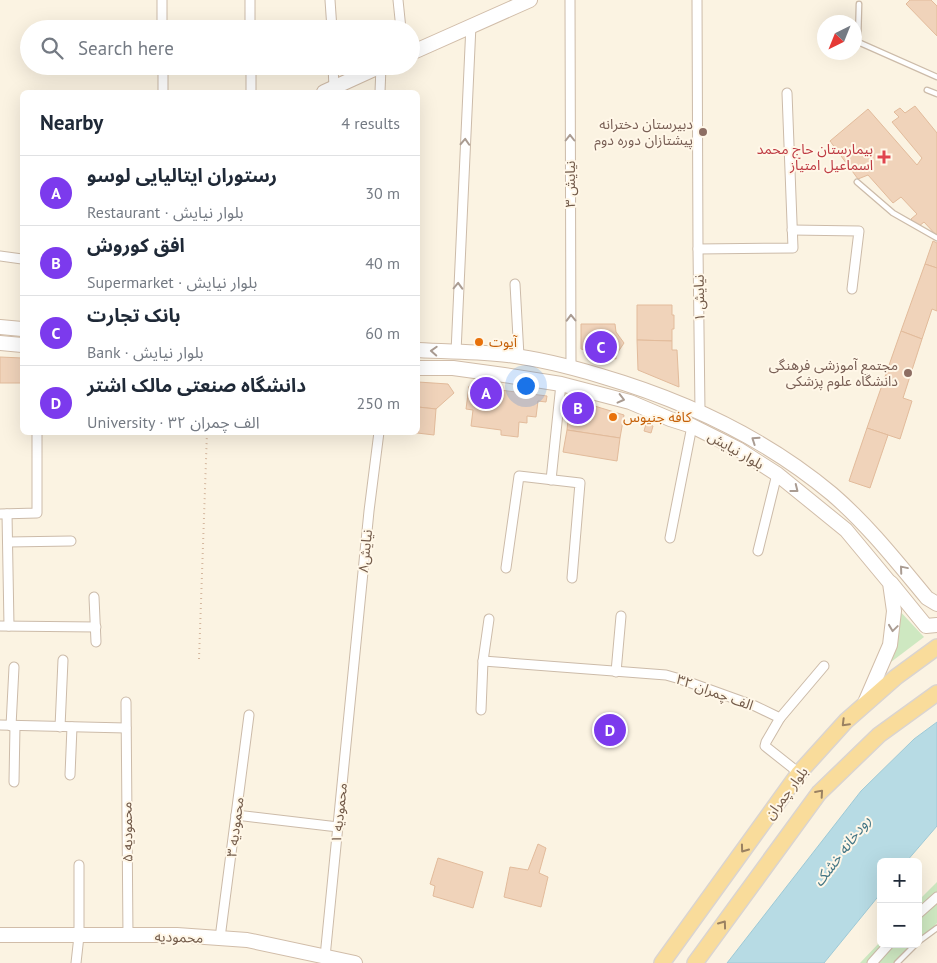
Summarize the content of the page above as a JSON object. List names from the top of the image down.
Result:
{
  "streets": {
    "main road": ["بلوار نیایش", "بلوار چمران", "محمودیه"],
    "street": [
      "نیایش ۳",
      "نیایش ۱",
      "نیایش۸",
      "۳۲ الف چمران",
      "۱ محمودیه",
      "۳ محمودیه",
      "۵ محمودیه"
    ]
  },
  "crossings": [
    ["نیایش ۳", "بلوار نیایش"],
    ["نیایش ۱", "بلوار نیایش"],
    ["نیایش۸", "۱ محمودیه"],
    ["۱ محمودیه", "محمودیه"],
    ["۳ محمودیه", "محمودیه"],
    ["۵ محمودیه", "محمودیه"]
  ],
  "one_way": ["نیایش ۳"],
  "water": ["رودخانه خشک"],
  "places": {
    "other": [
      "دبیرستان دخترانه پیشتازان دوره دوم",
      "آیوت",
      "مجتمع آموزشی فرهنگی دانشگاه علوم پزشکی",
      "کافه جنیوس"
    ],
    "health": ["بیمارستان حاج محمد اسماعیل امتیاز"]
  },
  "north": "bottom left",
  "page": {
    "search": "Search here",
    "heading": ["Nearby", "4 results"],
    "list": [
      {
        "mark": "A",
        "name": "رستوران ایتالیایی لوسو",
        "note": "Restaurant · بلوار نیایش",
        "value": "30 m"
      },
      {
        "mark": "B",
        "name": "افق کوروش",
        "note": "Supermarket · بلوار نیایش",
        "value": "40 m"
      },
      {
        "mark": "C",
        "name": "بانک تجارت",
        "note": "Bank · بلوار نیایش",
        "value": "60 m"
      },
      {
        "mark": "D",
        "name": "دانشگاه صنعتی مالک اشتر",
        "note": "University · ۳۲ الف چمران",
        "value": "250 m"
      }
    ],
    "pins": [
      "C",
      "A",
      "B",
      "D"
    ],
    "map_buttons": ["+", "−"]
  }
}
